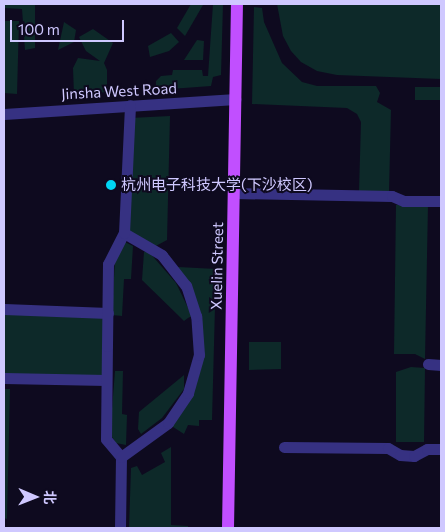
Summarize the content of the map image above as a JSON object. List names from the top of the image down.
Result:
{
  "streets": {
    "main road": ["Xuelin Street"],
    "street": ["Jinsha West Road"]
  },
  "crossings": [
    ["Jinsha West Road", "Xuelin Street"]
  ],
  "places": ["杭州电子科技大学(下沙校区)"],
  "scale_bar": "100 m",
  "north": "right"
}
